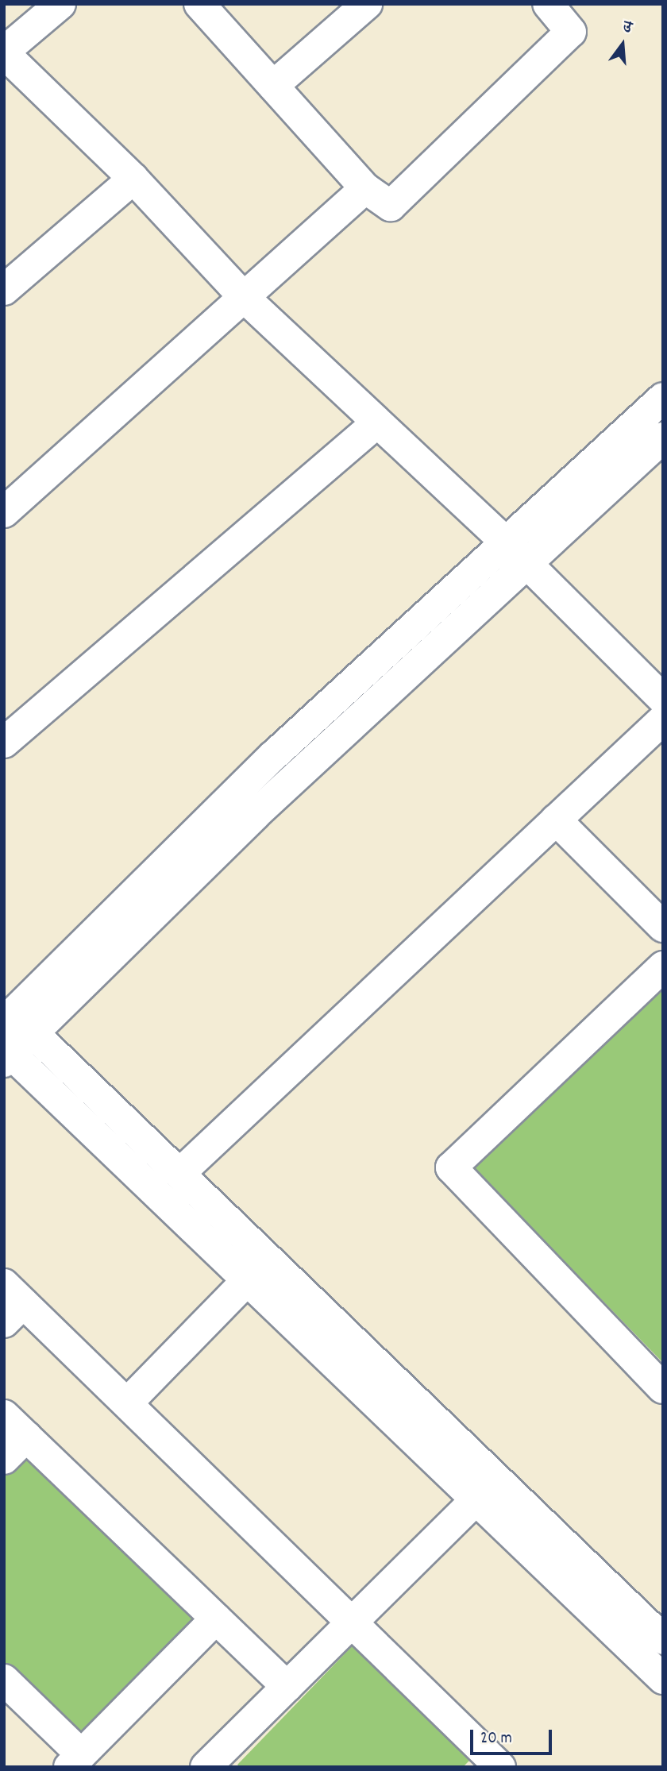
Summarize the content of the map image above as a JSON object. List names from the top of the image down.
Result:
{
  "scale_bar": "20 m",
  "north": "top"
}
